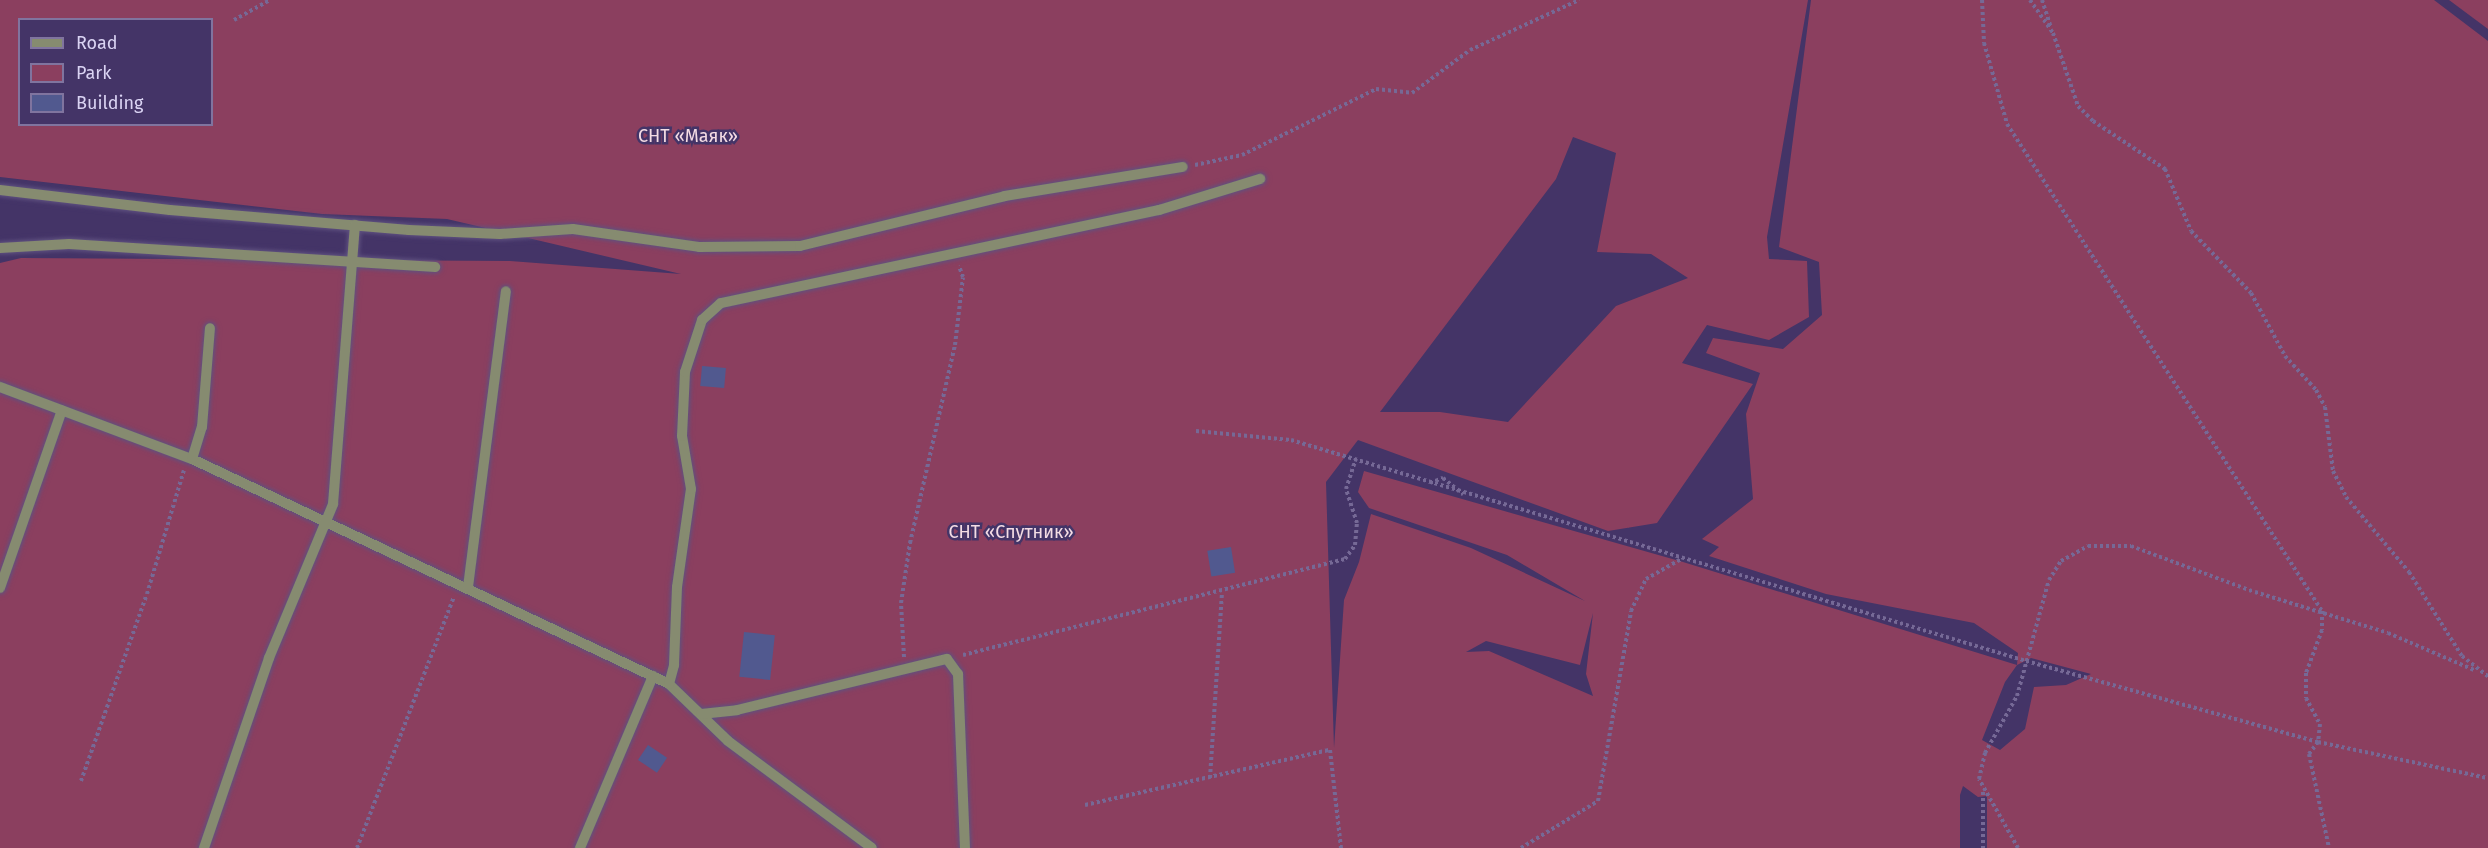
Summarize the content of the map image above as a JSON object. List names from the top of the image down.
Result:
{
  "parks": ["СНТ «Маяк»", "СНТ «Спутник»"],
  "legend": ["Road", "Park", "Building"]
}
